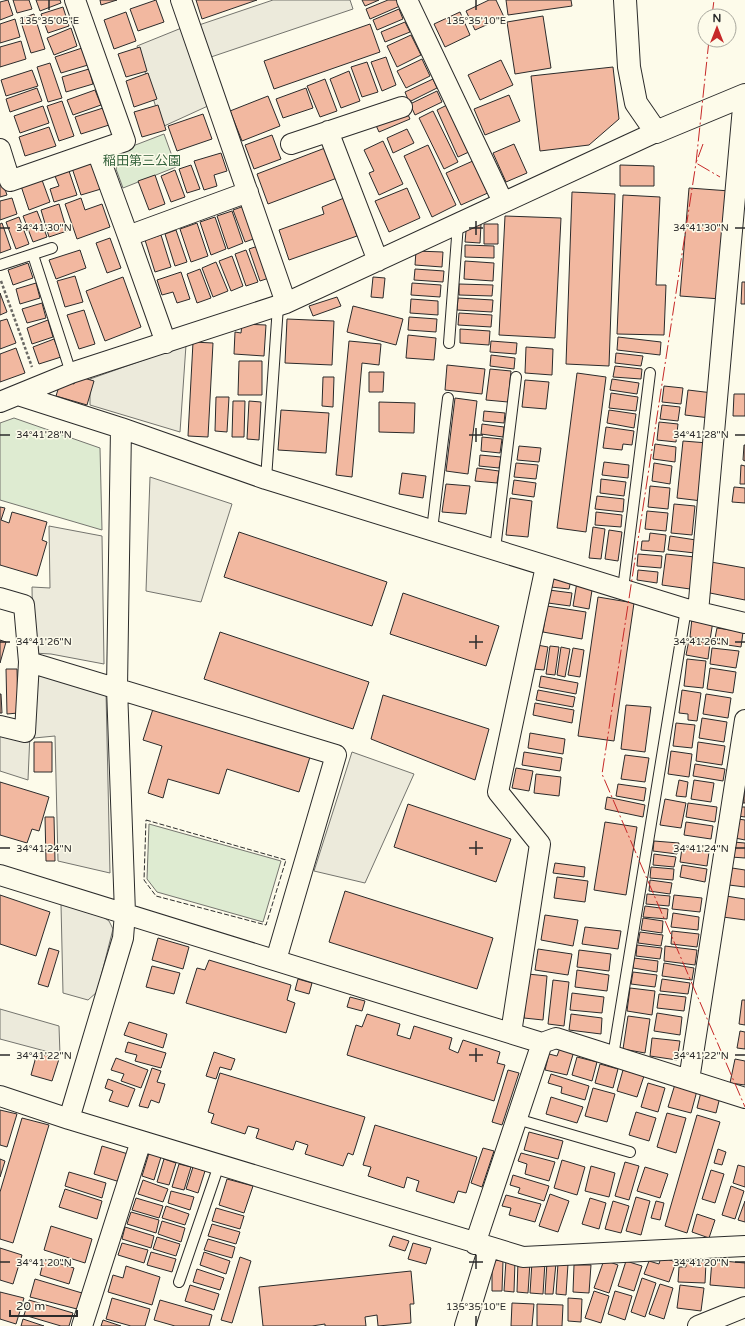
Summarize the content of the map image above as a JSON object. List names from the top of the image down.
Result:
{
  "parks": ["稲田第三公園"],
  "scale_bar": "20 m",
  "north": "top",
  "coordinates": [
    "135°35'05\"E",
    "135°35'10\"E",
    "34°41'30\"N",
    "34°41'28\"N",
    "34°41'26\"N",
    "34°41'24\"N",
    "34°41'22\"N",
    "34°41'20\"N"
  ]
}
